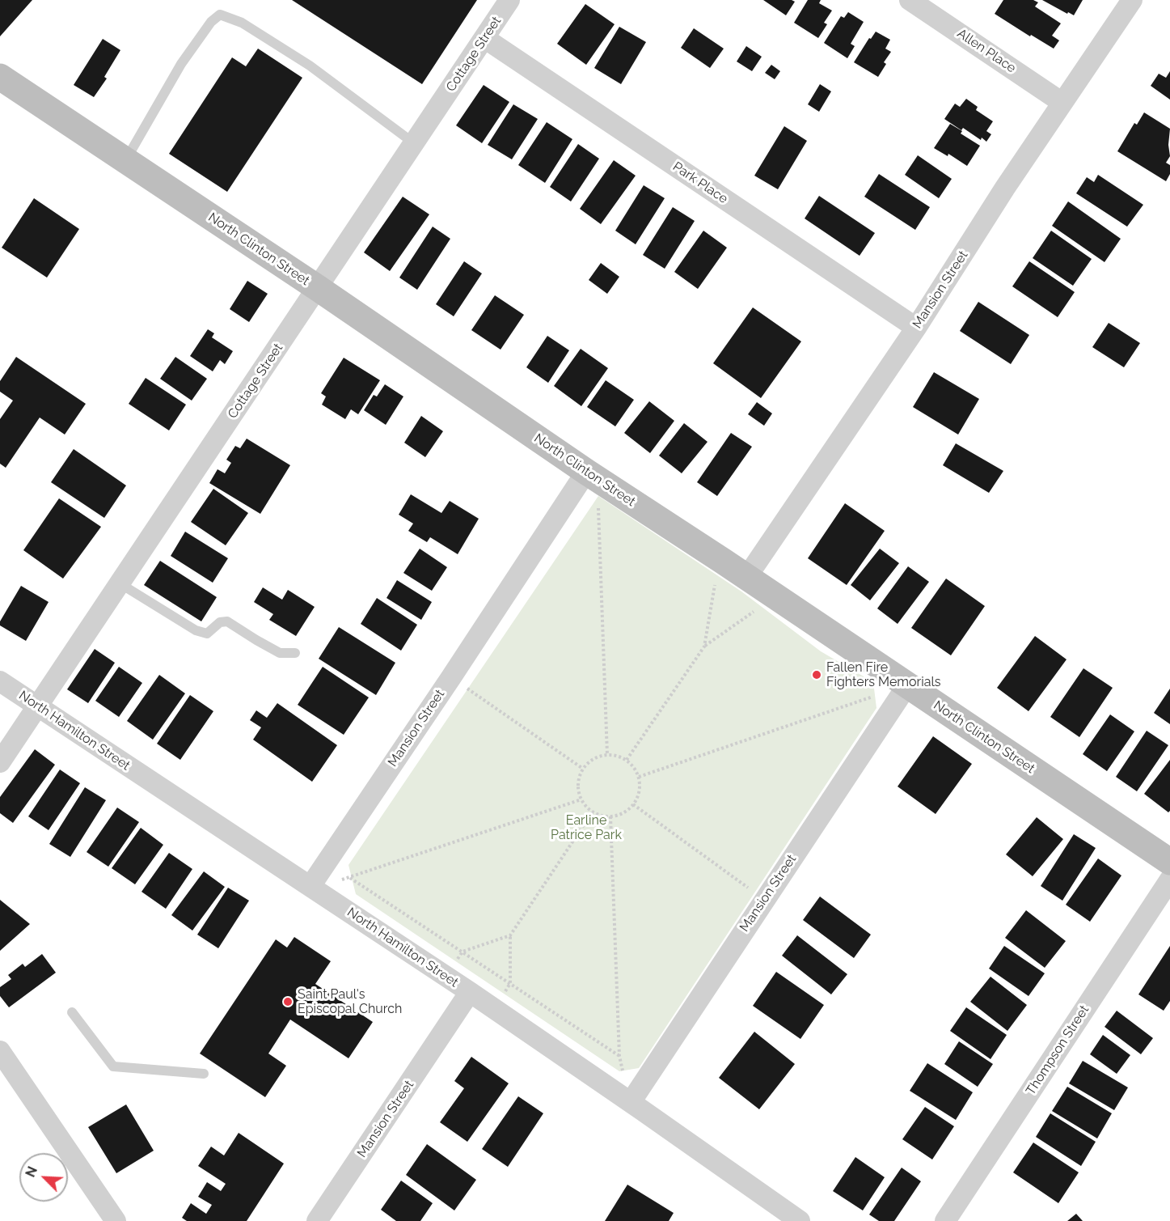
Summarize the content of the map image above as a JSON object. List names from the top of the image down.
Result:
{
  "streets": {
    "street": [
      "Allen Place",
      "Cottage Street",
      "Park Place",
      "North Clinton Street",
      "Mansion Street",
      "North Hamilton Street",
      "Thompson Street"
    ]
  },
  "crossings": [
    ["Allen Place", "Mansion Street"],
    ["Cottage Street", "Park Place"],
    ["Cottage Street", "North Clinton Street"],
    ["Cottage Street", "North Hamilton Street"],
    ["Park Place", "Mansion Street"],
    ["North Clinton Street", "Mansion Street"],
    ["Mansion Street", "North Hamilton Street"]
  ],
  "parks": ["Earline Patrice Park"],
  "places": ["Fallen Fire Fighters Memorials", "Saint Paul's Episcopal Church"],
  "north": "top left"
}
